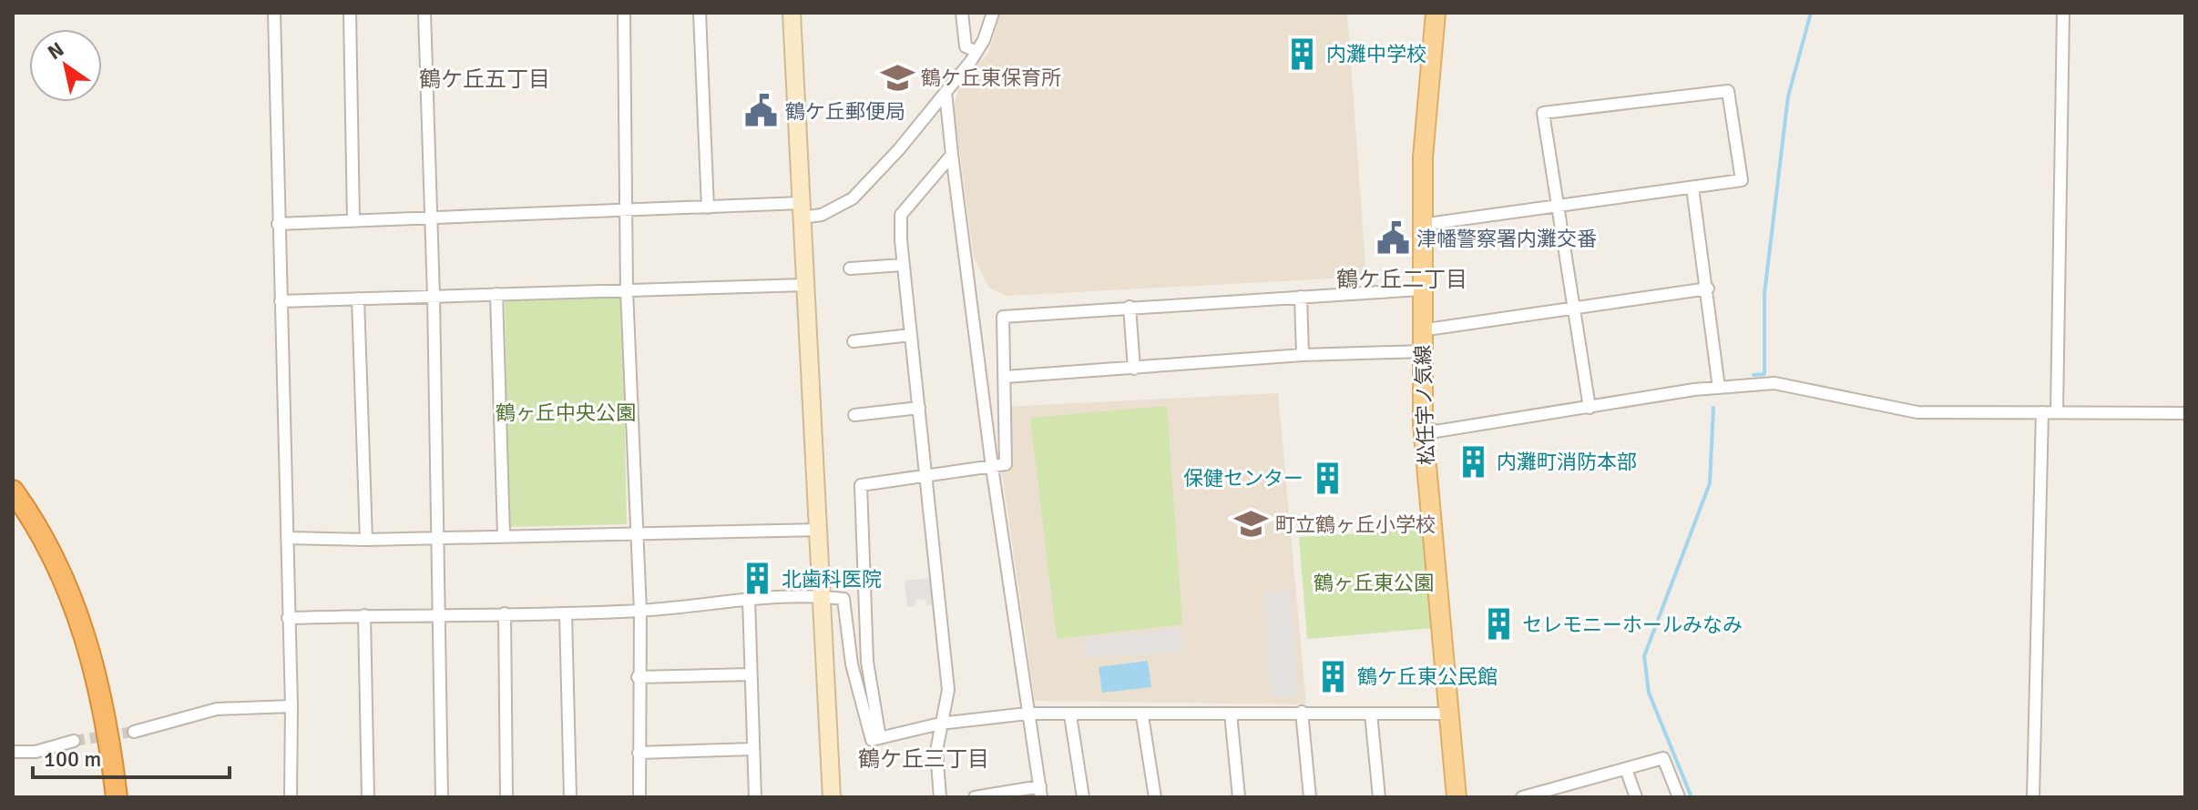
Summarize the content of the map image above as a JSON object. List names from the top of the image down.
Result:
{
  "streets": {
    "main road": ["松任宇ノ気線"]
  },
  "districts": ["鶴ケ丘五丁目", "鶴ケ丘二丁目", "鶴ケ丘三丁目"],
  "parks": ["鶴ヶ丘中央公園", "鶴ヶ丘東公園"],
  "places": {
    "building": [
      "内灘中学校",
      "内灘町消防本部",
      "保健センター",
      "北歯科医院",
      "セレモニーホールみなみ",
      "鶴ケ丘東公民館"
    ],
    "school or university": ["鶴ケ丘東保育所", "町立鶴ヶ丘小学校"],
    "public building": ["鶴ケ丘郵便局", "津幡警察署内灘交番"]
  },
  "scale_bar": "100 m",
  "north": "top left"
}
